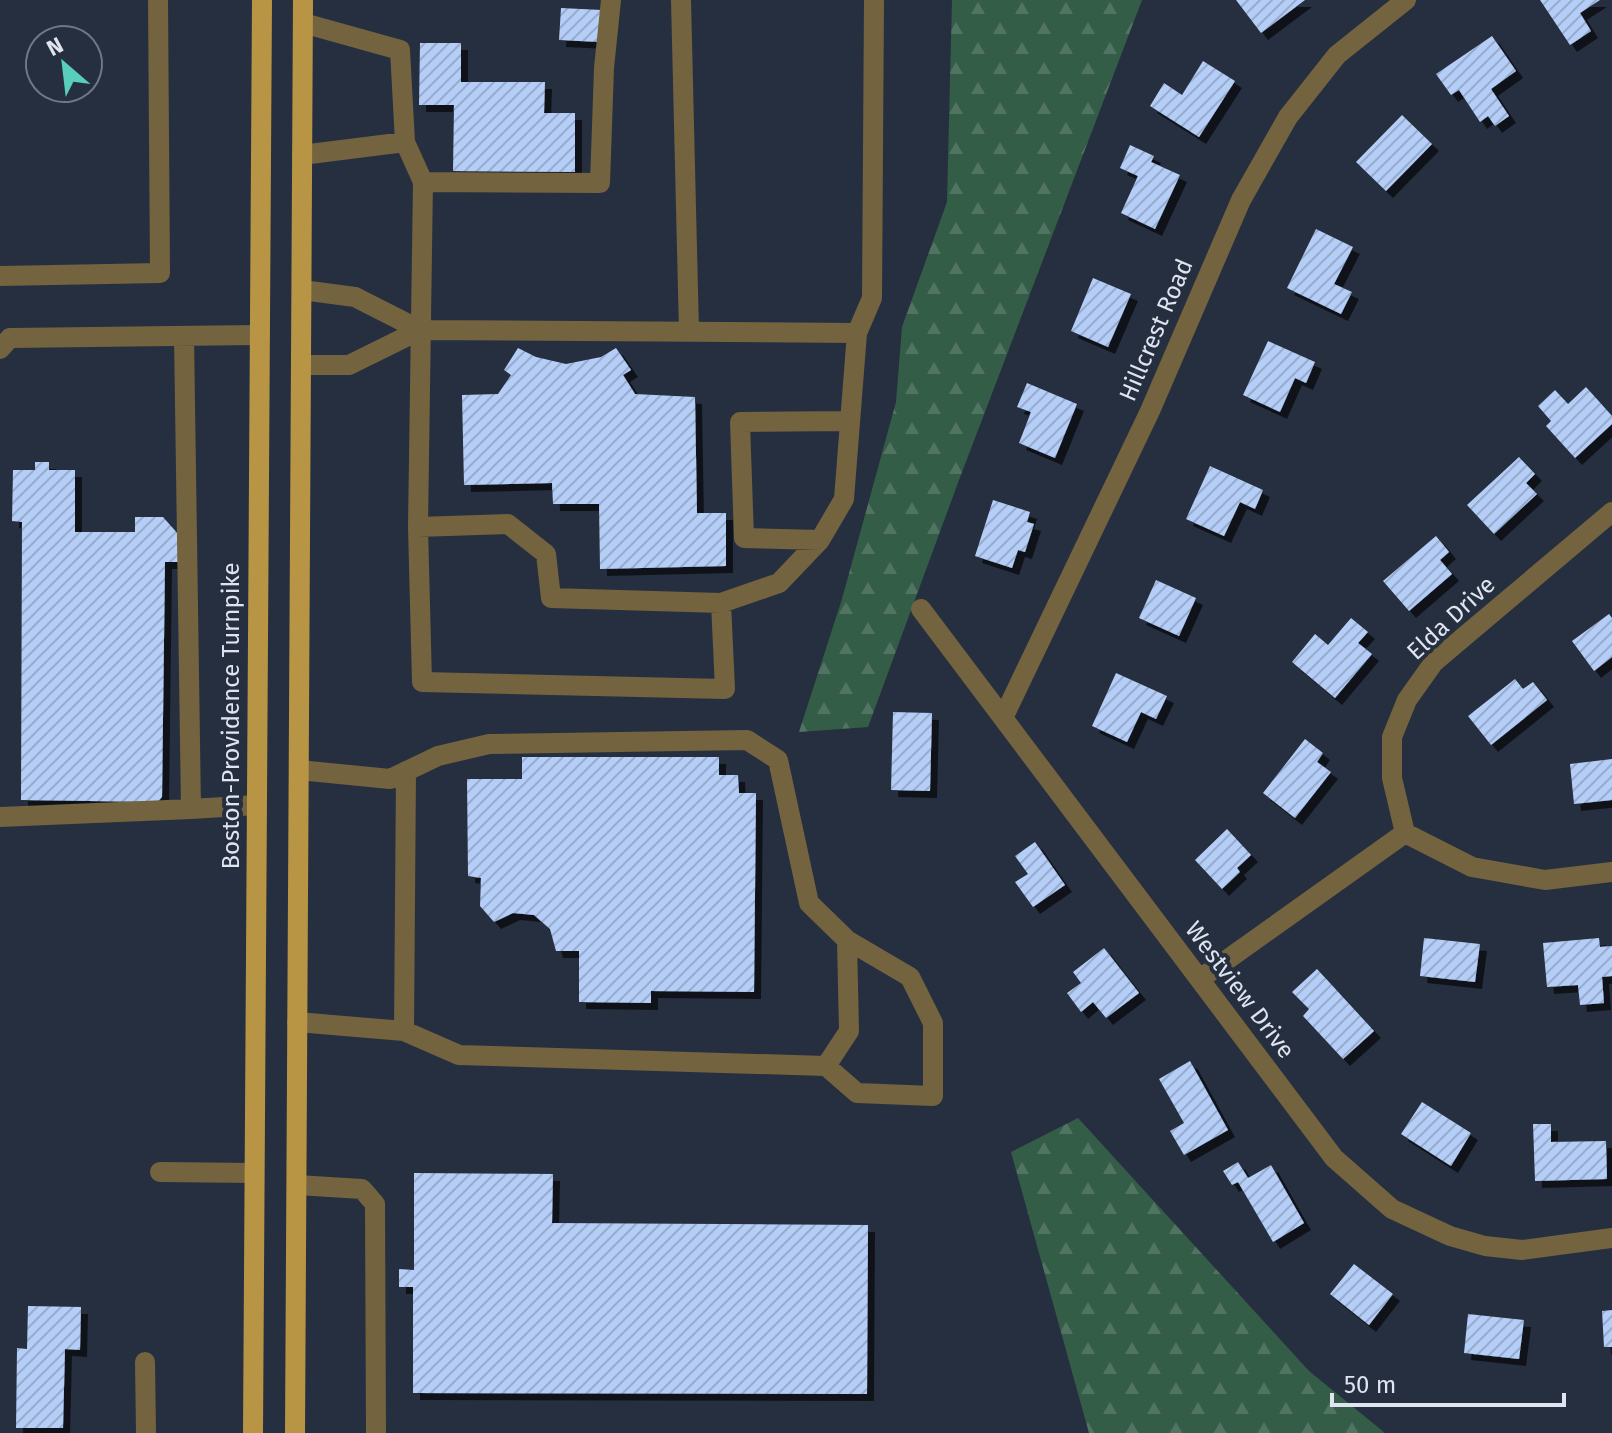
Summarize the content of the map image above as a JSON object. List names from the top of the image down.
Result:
{
  "streets": {
    "main road": ["Boston-Providence Turnpike"],
    "street": ["Hillcrest Road", "Elda Drive", "Westview Drive"]
  },
  "crossings": [
    ["Hillcrest Road", "Westview Drive"]
  ],
  "scale_bar": "50 m",
  "north": "top left"
}
